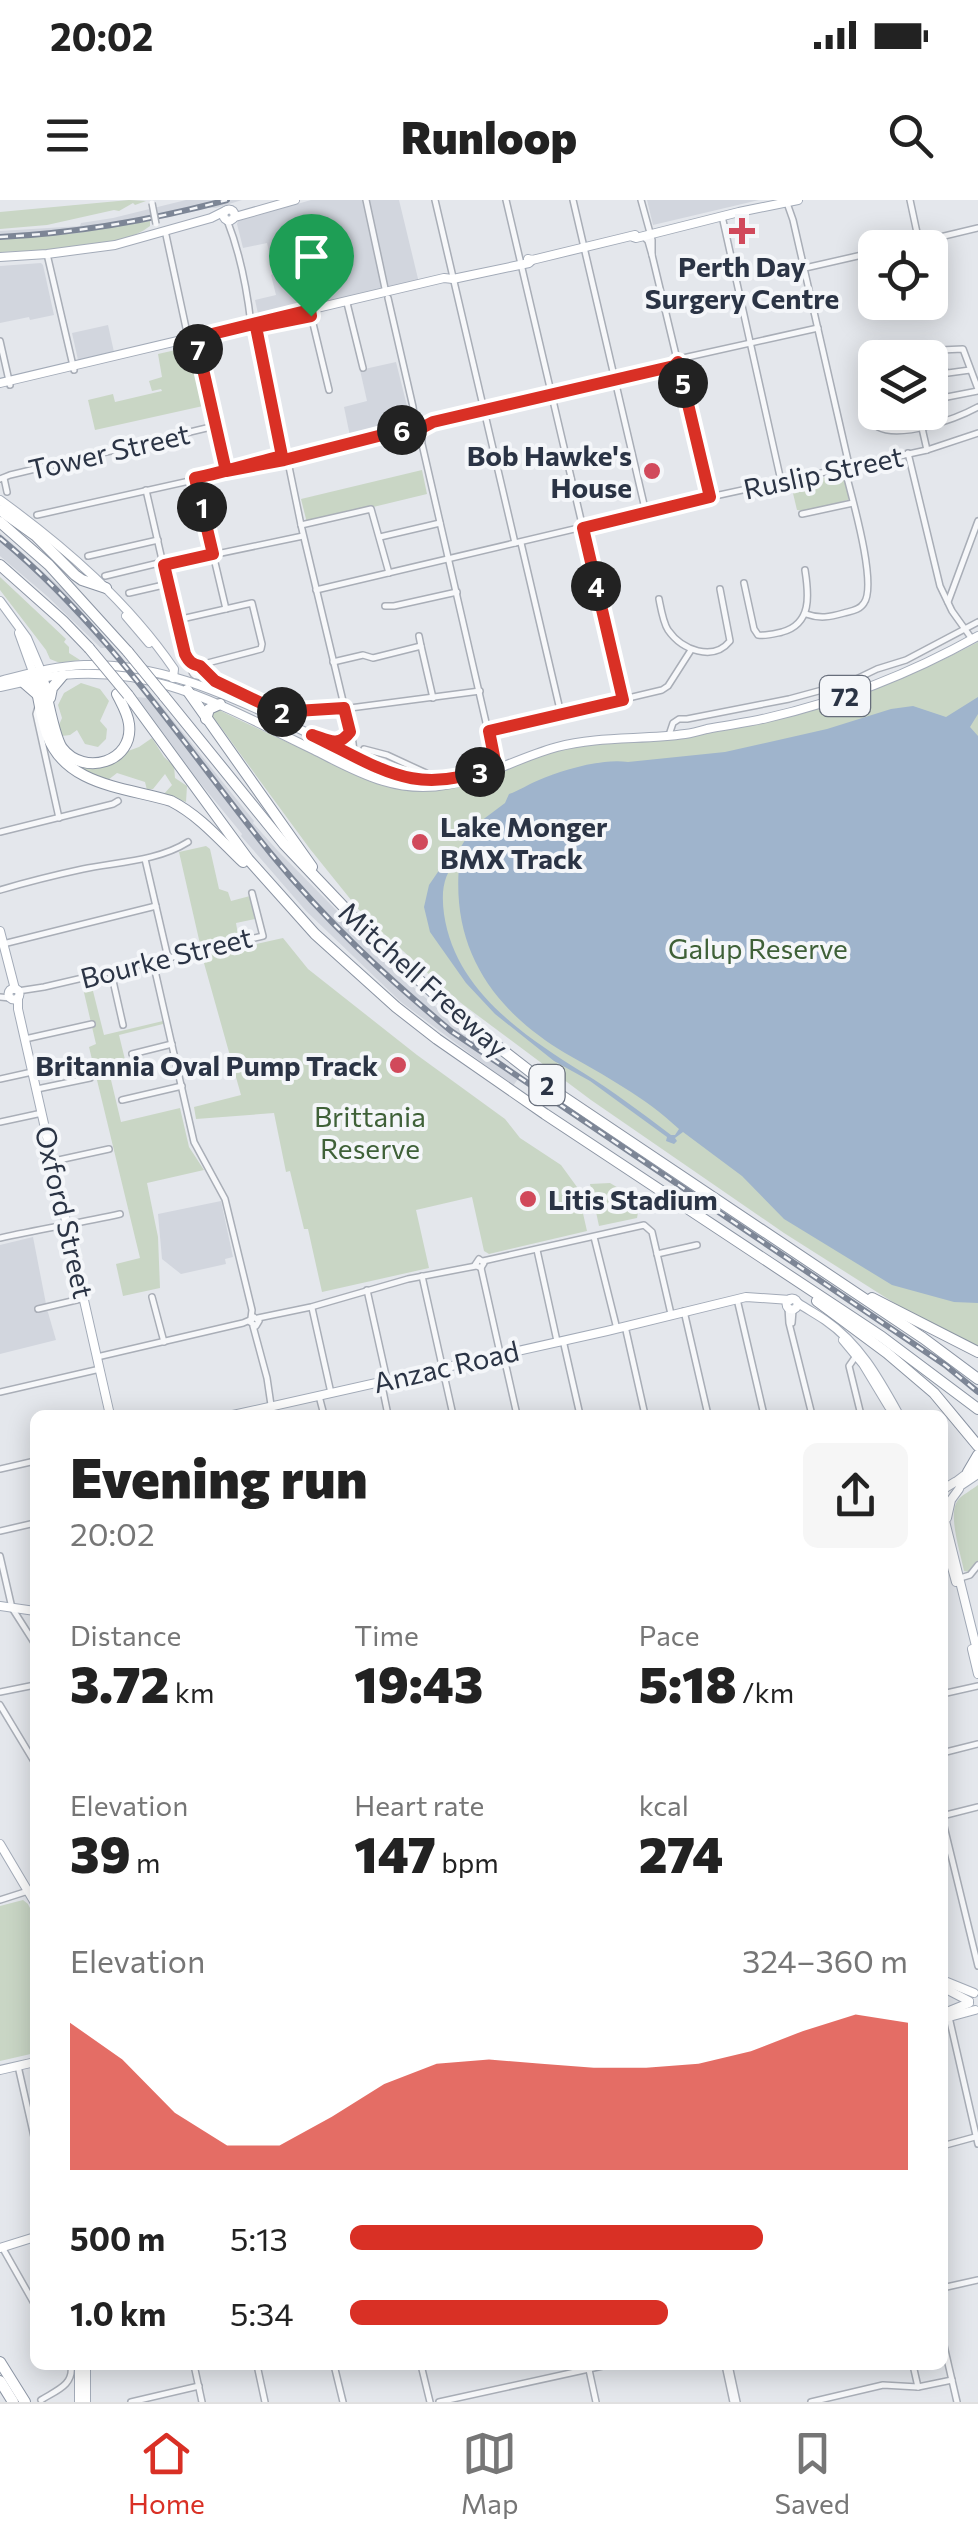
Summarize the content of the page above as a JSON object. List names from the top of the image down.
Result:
{
  "streets": {
    "highway": ["Mitchell Freeway", "2"],
    "main road": ["72", "Oxford Street", "Anzac Road"],
    "street": ["Tower Street", "Ruslip Street", "Bourke Street"]
  },
  "crossings": [
    ["72", "Mitchell Freeway"],
    ["Bourke Street", "Oxford Street"]
  ],
  "parks": ["Galup Reserve", "Brittania Reserve"],
  "places": {
    "health": ["Perth Day Surgery Centre"],
    "other": [
      "Bob Hawke's House",
      "Lake Monger BMX Track",
      "Britannia Oval Pump Track",
      "Litis Stadium"
    ]
  },
  "page": {
    "status": "20:02",
    "header": "Runloop",
    "pins": [
      "7",
      "5",
      "6",
      "1",
      "4",
      "2",
      "3"
    ],
    "heading": ["Evening run", "20:02"],
    "stats": [
      ["Distance", "3.72 km"],
      ["Time", "19:43"],
      ["Pace", "5:18 /km"],
      ["Elevation", "39 m"],
      ["Heart rate", "147 bpm"],
      ["kcal", "274"]
    ],
    "chart": ["Elevation", "324–360 m"],
    "list": [
      {
        "name": "500 m",
        "note": "5:13"
      },
      {
        "name": "1.0 km",
        "note": "5:34"
      }
    ],
    "tabs": ["Home", "Map", "Saved"]
  }
}
